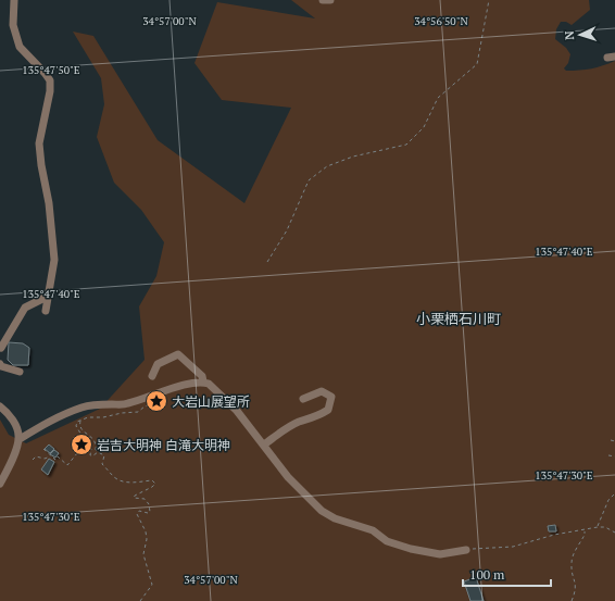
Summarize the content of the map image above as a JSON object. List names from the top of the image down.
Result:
{
  "districts": ["小栗栖石川町"],
  "places": {
    "place": ["大岩山展望所", "岩吉大明神 白滝大明神"]
  },
  "scale_bar": "100 m",
  "north": "left",
  "coordinates": [
    "34°57'00\"N",
    "34°56'50\"N",
    "135°47'50\"E",
    "135°47'40\"E",
    "135°47'30\"E"
  ]
}
